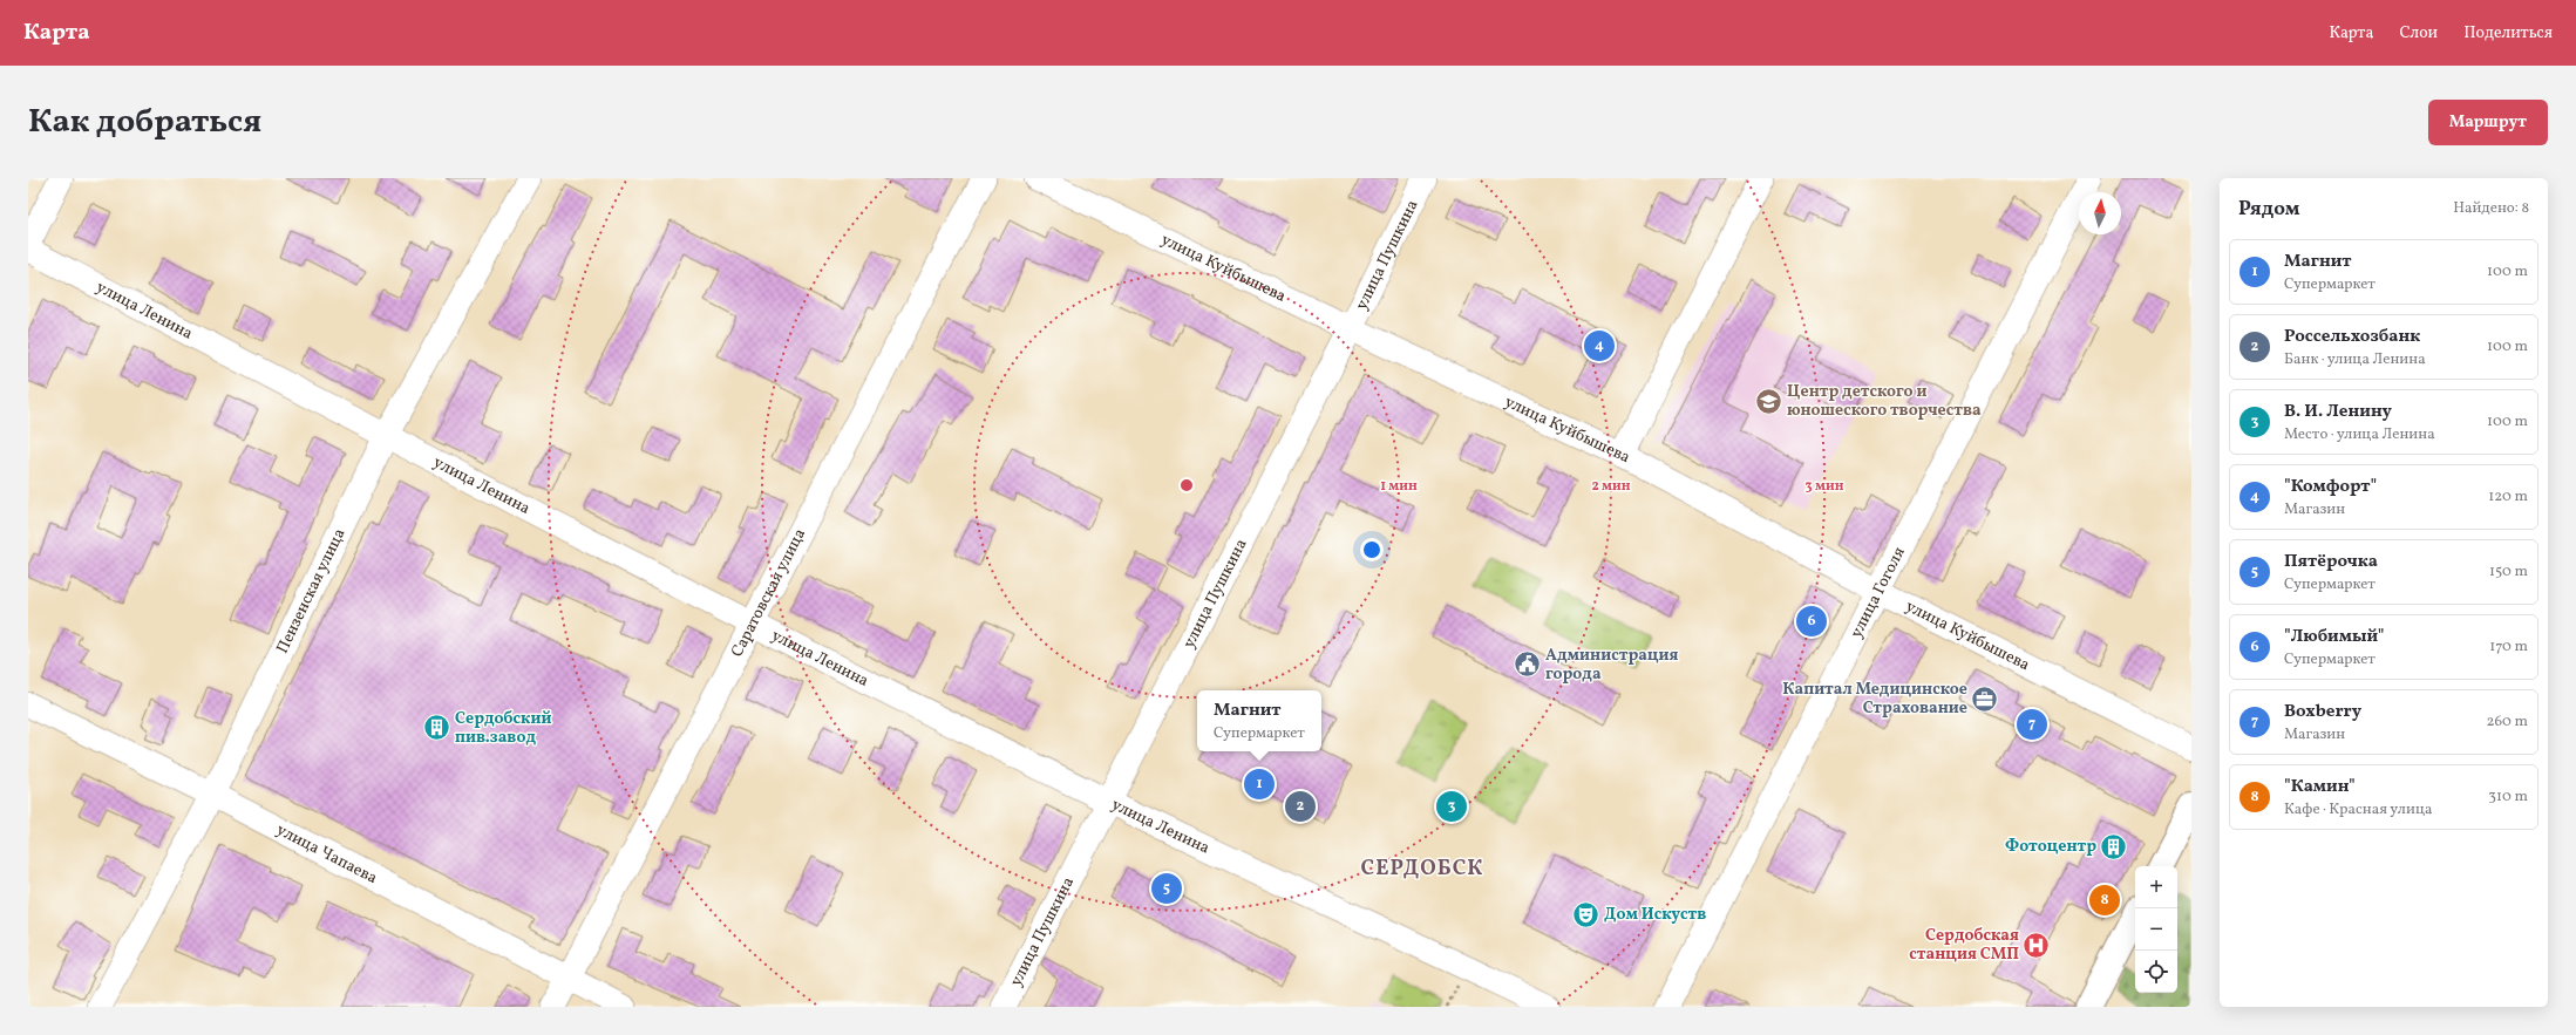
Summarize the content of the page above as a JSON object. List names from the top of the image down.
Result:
{
  "streets": {
    "street": [
      "улица Пушкина",
      "улица Куйбышева",
      "улица Ленина",
      "Пензенская улица",
      "Саратовская улица",
      "улица Гоголя",
      "улица Чапаева"
    ]
  },
  "crossings": [
    ["улица Пушкина", "улица Куйбышева"],
    ["улица Пушкина", "улица Ленина"],
    ["улица Куйбышева", "улица Гоголя"],
    ["улица Ленина", "Пензенская улица"],
    ["улица Ленина", "Саратовская улица"],
    ["Пензенская улица", "улица Чапаева"],
    ["Саратовская улица", "улица Чапаева"]
  ],
  "districts": ["СЕРДОБСК"],
  "places": {
    "school or university": ["Центр детского и юношеского творчества"],
    "public building": ["Администрация города"],
    "office": ["Капитал Медицинское Страхование"],
    "building": ["Сердобский пив.завод", "Фотоцентр"],
    "theatre": ["Дом Искуств"],
    "hospital": ["Сердобская станция СМП"]
  },
  "north": "top",
  "page": {
    "header": "Карта",
    "nav": ["Карта", "Слои", "Поделиться"],
    "title": "Как добраться",
    "buttons": "Маршрут",
    "heading": ["Рядом", "Найдено: 8"],
    "list": [
      {
        "mark": "1",
        "name": "Магнит",
        "note": "Супермаркет",
        "value": "100 m"
      },
      {
        "mark": "2",
        "name": "Россельхозбанк",
        "note": "Банк · улица Ленина",
        "value": "100 m"
      },
      {
        "mark": "3",
        "name": "В. И. Ленину",
        "note": "Место · улица Ленина",
        "value": "100 m"
      },
      {
        "mark": "4",
        "name": "\"Комфорт\"",
        "note": "Магазин",
        "value": "120 m"
      },
      {
        "mark": "5",
        "name": "Пятёрочка",
        "note": "Супермаркет",
        "value": "150 m"
      },
      {
        "mark": "6",
        "name": "\"Любимый\"",
        "note": "Супермаркет",
        "value": "170 m"
      },
      {
        "mark": "7",
        "name": "Boxberry",
        "note": "Магазин",
        "value": "260 m"
      },
      {
        "mark": "8",
        "name": "\"Камин\"",
        "note": "Кафе · Красная улица",
        "value": "310 m"
      }
    ],
    "pins": [
      "4",
      "6",
      "7",
      "1",
      "2",
      "3",
      "5",
      "8"
    ],
    "popup": ["Магнит", "Супермаркет"],
    "map_buttons": ["+", "−"]
  },
  "rings": ["1 мин", "2 мин", "3 мин"]
}
